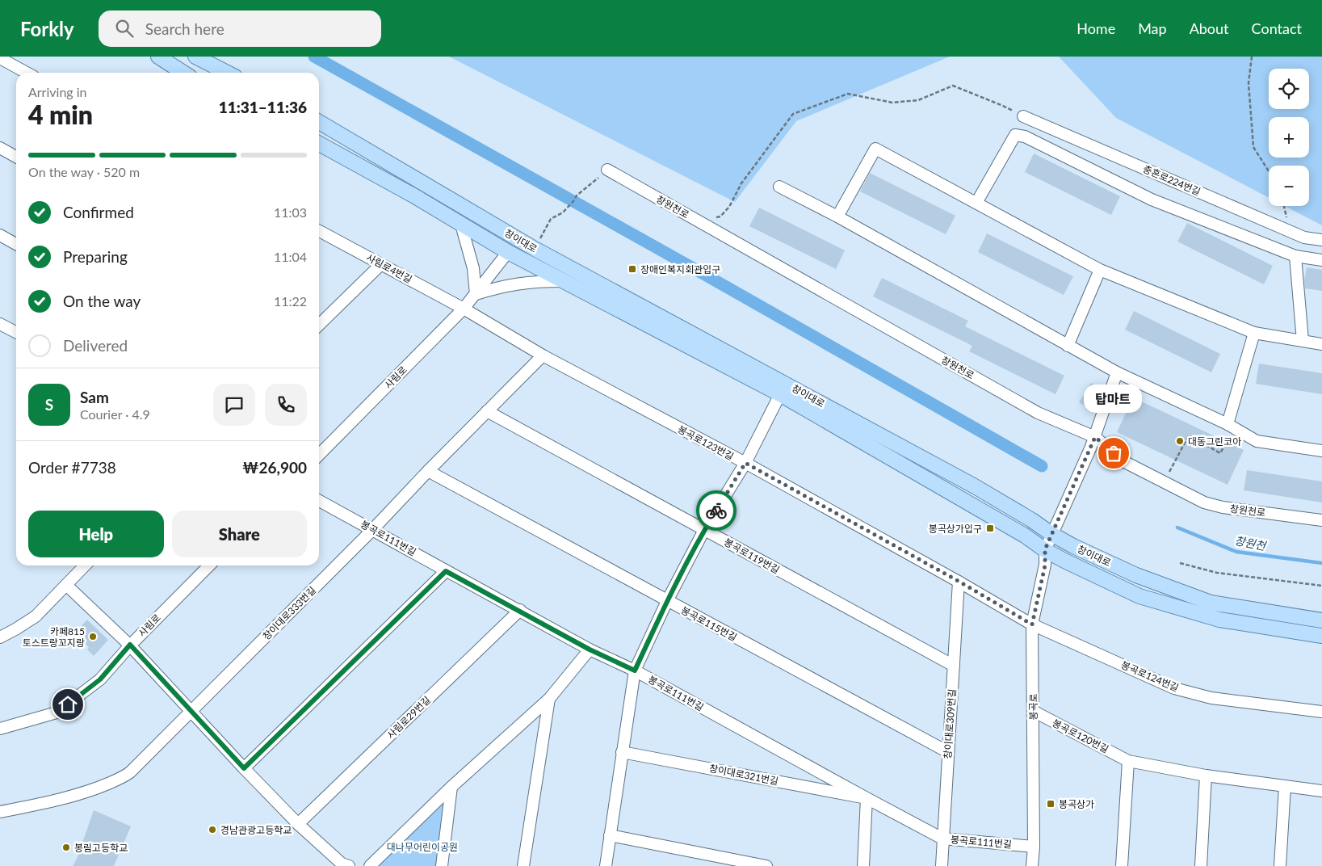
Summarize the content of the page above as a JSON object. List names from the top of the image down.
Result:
{
  "streets": {
    "main road": ["창이대로"],
    "street": [
      "충혼로224번길",
      "창원천로",
      "사림로4번길",
      "사림로",
      "봉곡로123번길",
      "봉곡로111번길",
      "봉곡로119번길",
      "창이대로333번길",
      "봉곡로115번길",
      "봉곡로124번길",
      "봉곡로",
      "사림로29번길",
      "창이대로309번길",
      "봉곡로120번길",
      "창이대로321번길"
    ]
  },
  "crossings": [
    ["창이대로", "사림로"],
    ["창이대로", "봉곡로"],
    ["사림로4번길", "사림로"],
    ["사림로4번길", "봉곡로123번길"],
    ["사림로", "봉곡로123번길"],
    ["봉곡로123번길", "창이대로333번길"],
    ["봉곡로123번길", "봉곡로124번길"],
    ["봉곡로123번길", "봉곡로"],
    ["봉곡로123번길", "창이대로309번길"],
    ["봉곡로111번길", "창이대로333번길"],
    ["봉곡로111번길", "봉곡로"],
    ["봉곡로111번길", "사림로29번길"],
    ["봉곡로111번길", "창이대로309번길"],
    ["봉곡로111번길", "창이대로321번길"],
    ["봉곡로119번길", "창이대로333번길"],
    ["봉곡로119번길", "창이대로309번길"],
    ["창이대로333번길", "봉곡로115번길"],
    ["봉곡로115번길", "창이대로309번길"],
    ["봉곡로124번길", "봉곡로"],
    ["봉곡로", "봉곡로120번길"]
  ],
  "water": ["창원천"],
  "parks": ["대나무어린이공원"],
  "places": {
    "transit": ["장애인복지회관입구", "봉곡상가입구", "봉곡상가"],
    "other": [
      "대동그린코아",
      "탑마트",
      "카페815 토스트랑꼬지랑",
      "경남관광고등학교",
      "봉림고등학교"
    ]
  },
  "page": {
    "header": "Forkly",
    "search": "Search here",
    "nav": [
      "Home",
      "Map",
      "About",
      "Contact"
    ],
    "map_buttons": ["+", "−"],
    "heading": ["4 min", "Arriving in", "11:31–11:36"],
    "panel": [
      "Sam",
      "Courier · 4.9",
      "Order #7738",
      "₩26,900"
    ],
    "bar": "On the way · 520 m",
    "list": [
      ["Confirmed", "11:03"],
      ["Preparing", "11:04"],
      ["On the way", "11:22"],
      "Delivered"
    ],
    "round": "S",
    "bubble": "탑마트",
    "buttons": ["Help", "Share"]
  }
}
